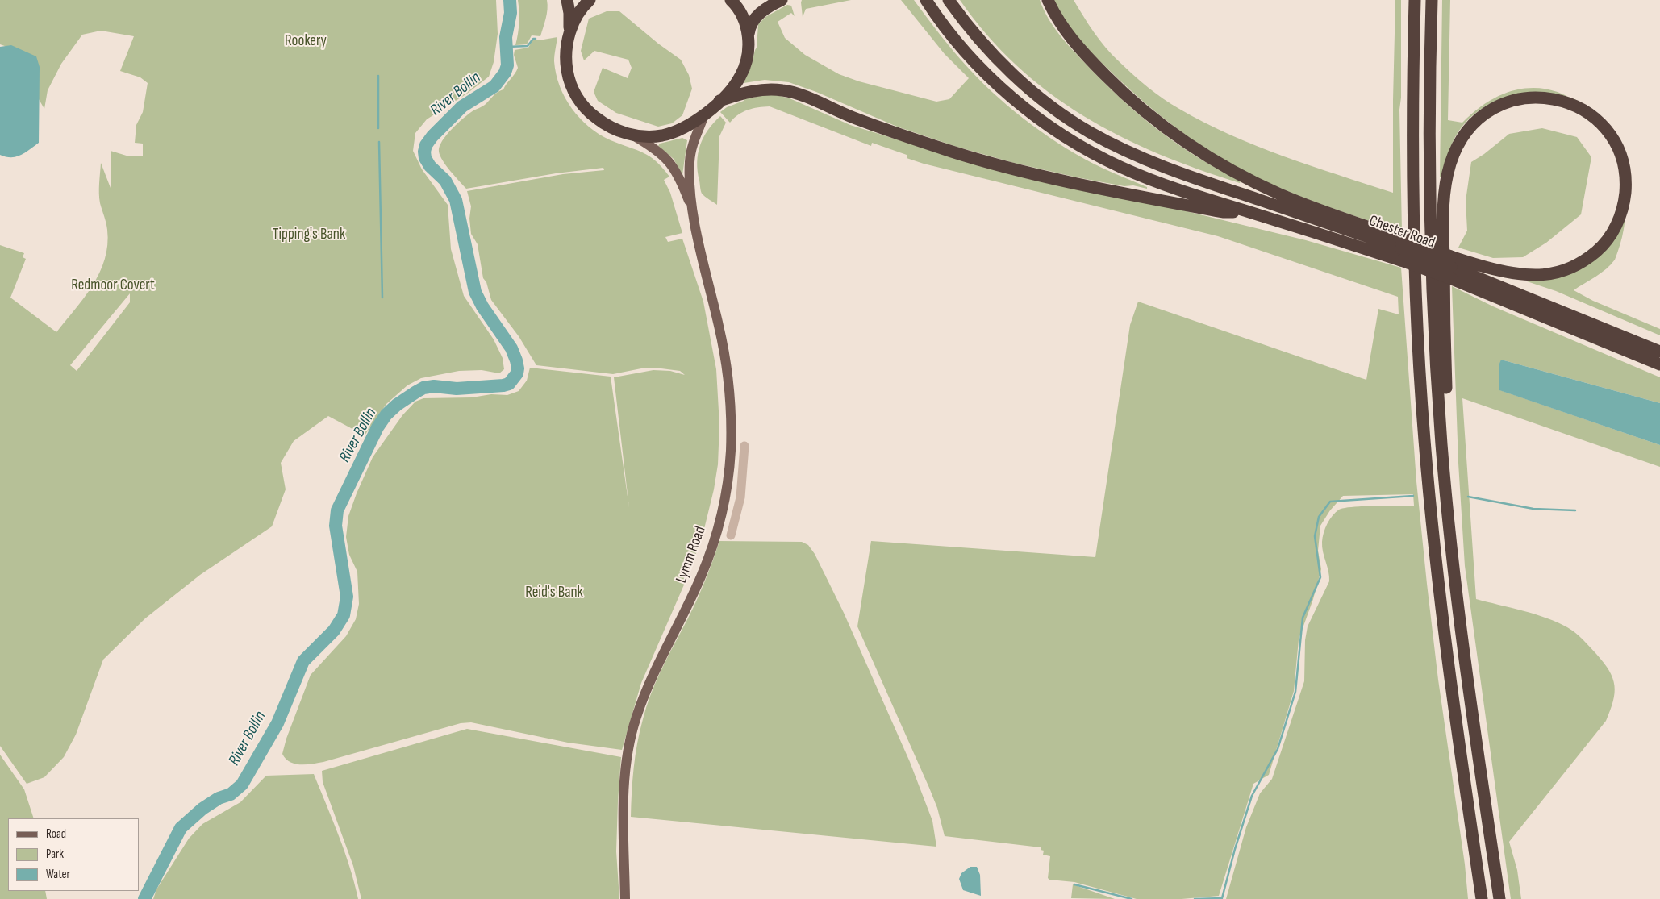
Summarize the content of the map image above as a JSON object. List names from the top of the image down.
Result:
{
  "streets": {
    "highway": ["Chester Road"],
    "main road": ["Lymm Road"]
  },
  "water": ["River Bollin"],
  "parks": [
    "Rookery",
    "Tipping's Bank",
    "Redmoor Covert",
    "Reid's Bank"
  ],
  "legend": ["Road", "Park", "Water"]
}
